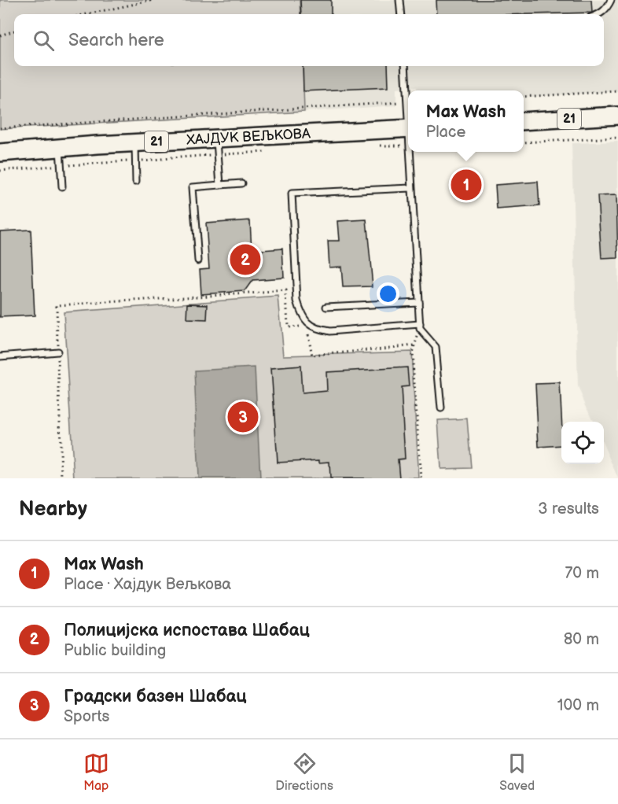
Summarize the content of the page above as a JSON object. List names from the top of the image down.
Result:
{
  "streets": {
    "main road": ["21", "ХАЈДУК ВЕЉКОВА"]
  },
  "page": {
    "search": "Search here",
    "popup": ["Max Wash", "Place"],
    "pins": ["1", "2", "3"],
    "heading": ["Nearby", "3 results"],
    "list": [
      {
        "mark": "1",
        "name": "Max Wash",
        "note": "Place · Хајдук Вељкова",
        "value": "70 m"
      },
      {
        "mark": "2",
        "name": "Полицијска испостава Шабац",
        "note": "Public building",
        "value": "80 m"
      },
      {
        "mark": "3",
        "name": "Градски базен Шабац",
        "note": "Sports",
        "value": "100 m"
      }
    ],
    "nav": ["Map", "Directions", "Saved"]
  }
}
